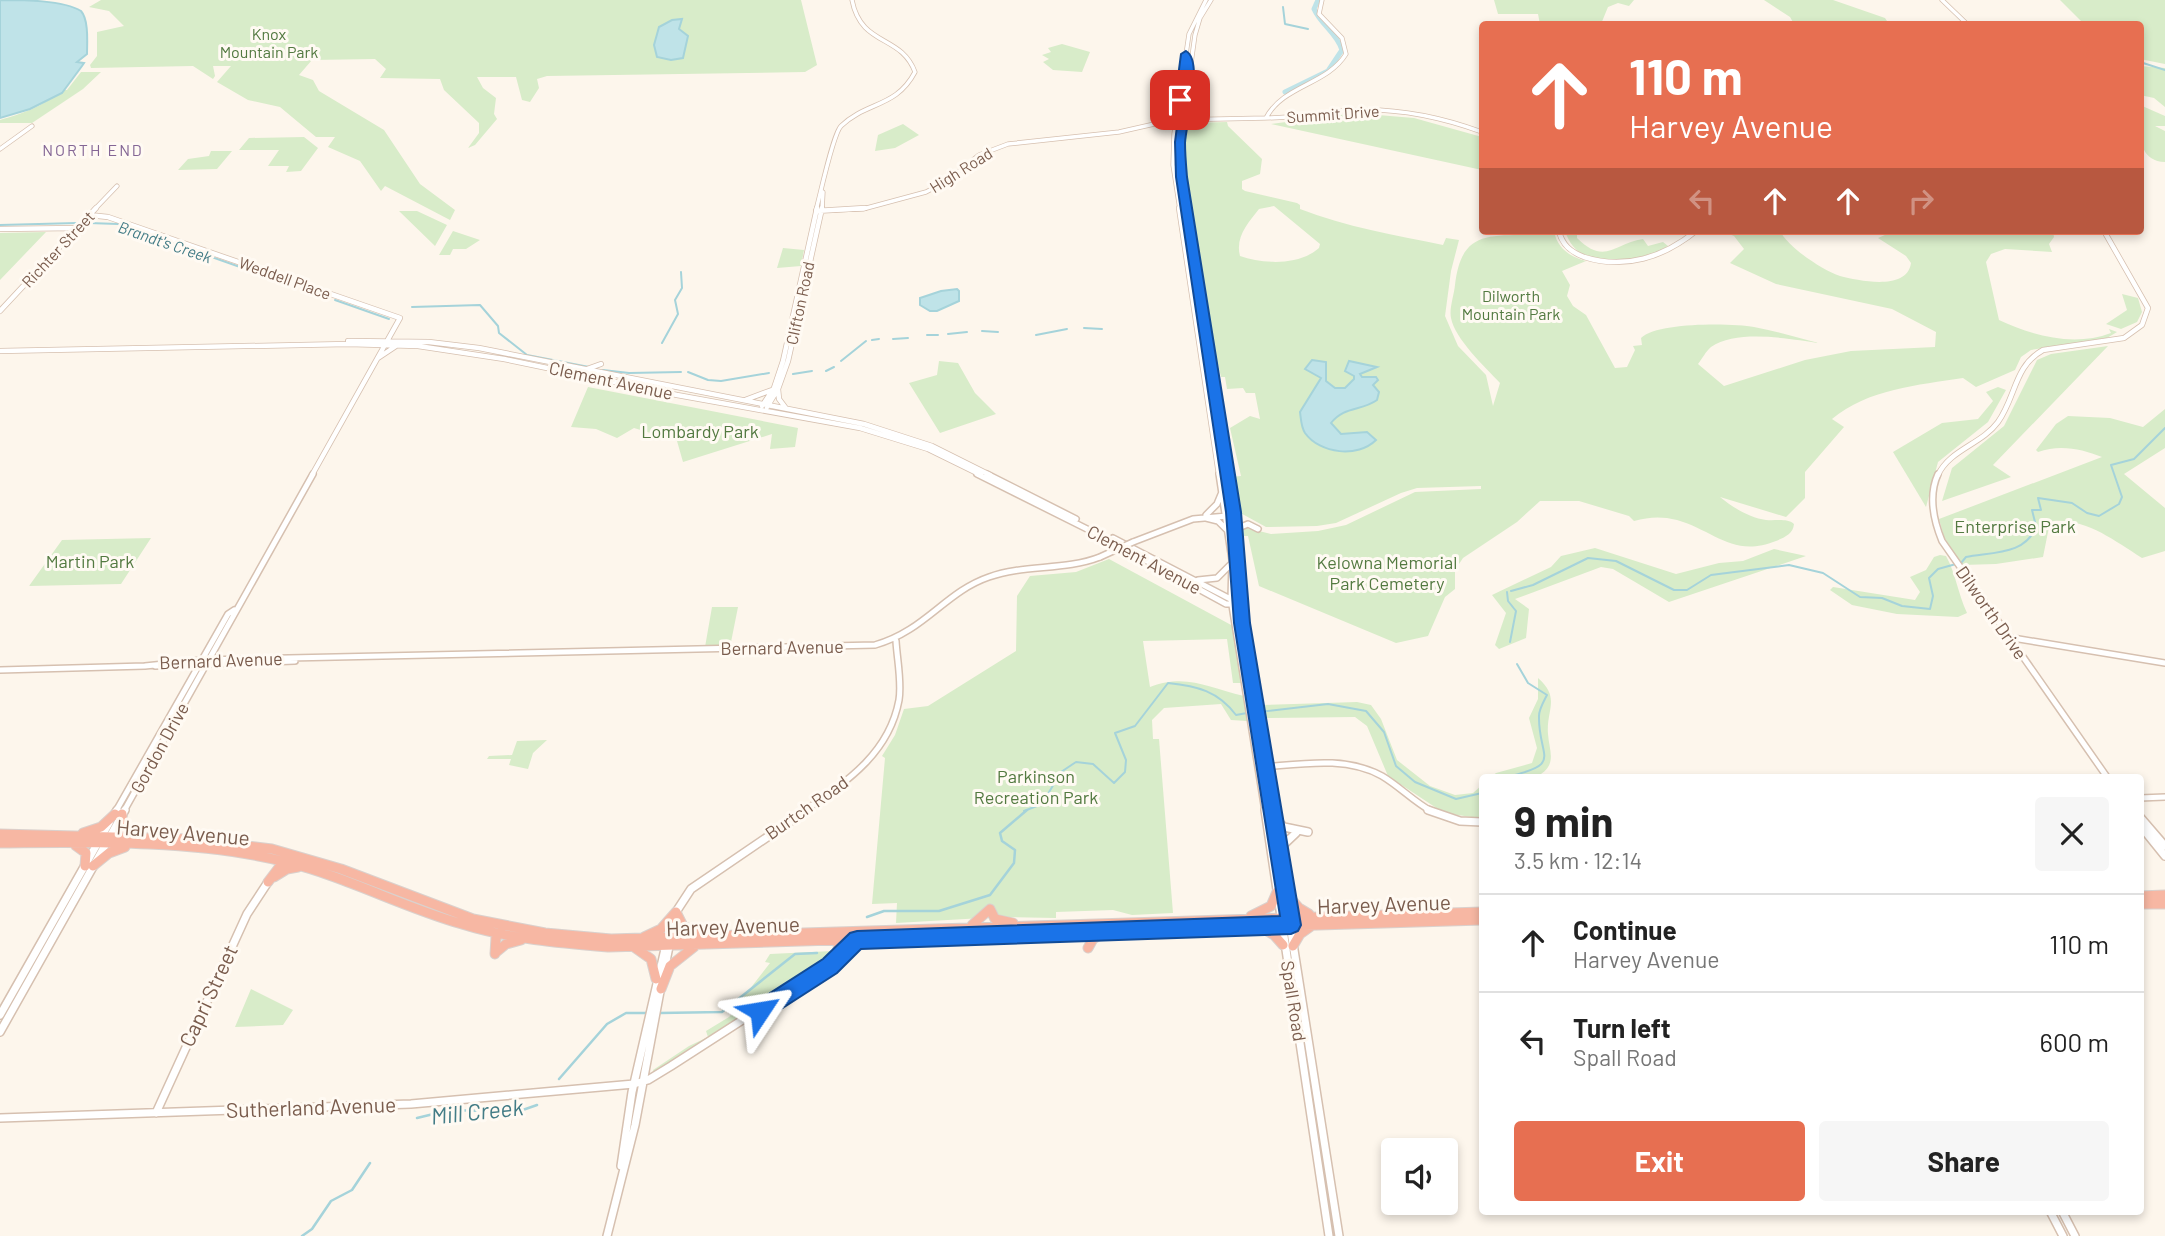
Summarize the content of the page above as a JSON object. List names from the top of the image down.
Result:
{
  "streets": {
    "highway": ["Harvey Avenue"],
    "main road": [
      "Summit Drive",
      "High Road",
      "Richter Street",
      "Weddell Place",
      "Clifton Road",
      "Clement Avenue",
      "Dilworth Drive",
      "Bernard Avenue",
      "Gordon Drive",
      "Burtch Road",
      "Capri Street",
      "Spall Road",
      "Sutherland Avenue"
    ]
  },
  "crossings": [
    ["High Road", "Clifton Road"],
    ["High Road", "Spall Road"],
    ["Richter Street", "Weddell Place"],
    ["Weddell Place", "Gordon Drive"],
    ["Clifton Road", "Clement Avenue"],
    ["Clement Avenue", "Gordon Drive"],
    ["Clement Avenue", "Spall Road"],
    ["Bernard Avenue", "Gordon Drive"],
    ["Bernard Avenue", "Burtch Road"],
    ["Bernard Avenue", "Spall Road"],
    ["Gordon Drive", "Harvey Avenue"],
    ["Burtch Road", "Harvey Avenue"],
    ["Burtch Road", "Sutherland Avenue"],
    ["Harvey Avenue", "Spall Road"],
    ["Capri Street", "Sutherland Avenue"]
  ],
  "districts": ["NORTH END"],
  "water": ["Brandt's Creek", "Mill Creek"],
  "parks": [
    "Knox Mountain Park",
    "Dilworth Mountain Park",
    "Lombardy Park",
    "Enterprise Park",
    "Martin Park",
    "Kelowna Memorial Park Cemetery",
    "Parkinson Recreation Park"
  ],
  "page": {
    "turn": ["110 m", "Harvey Avenue"],
    "heading": ["9 min", "3.5 km · 12:14"],
    "list": [
      {
        "name": "Continue",
        "note": "Harvey Avenue",
        "value": "110 m"
      },
      {
        "name": "Turn left",
        "note": "Spall Road",
        "value": "600 m"
      }
    ],
    "buttons": ["Exit", "Share"]
  }
}
